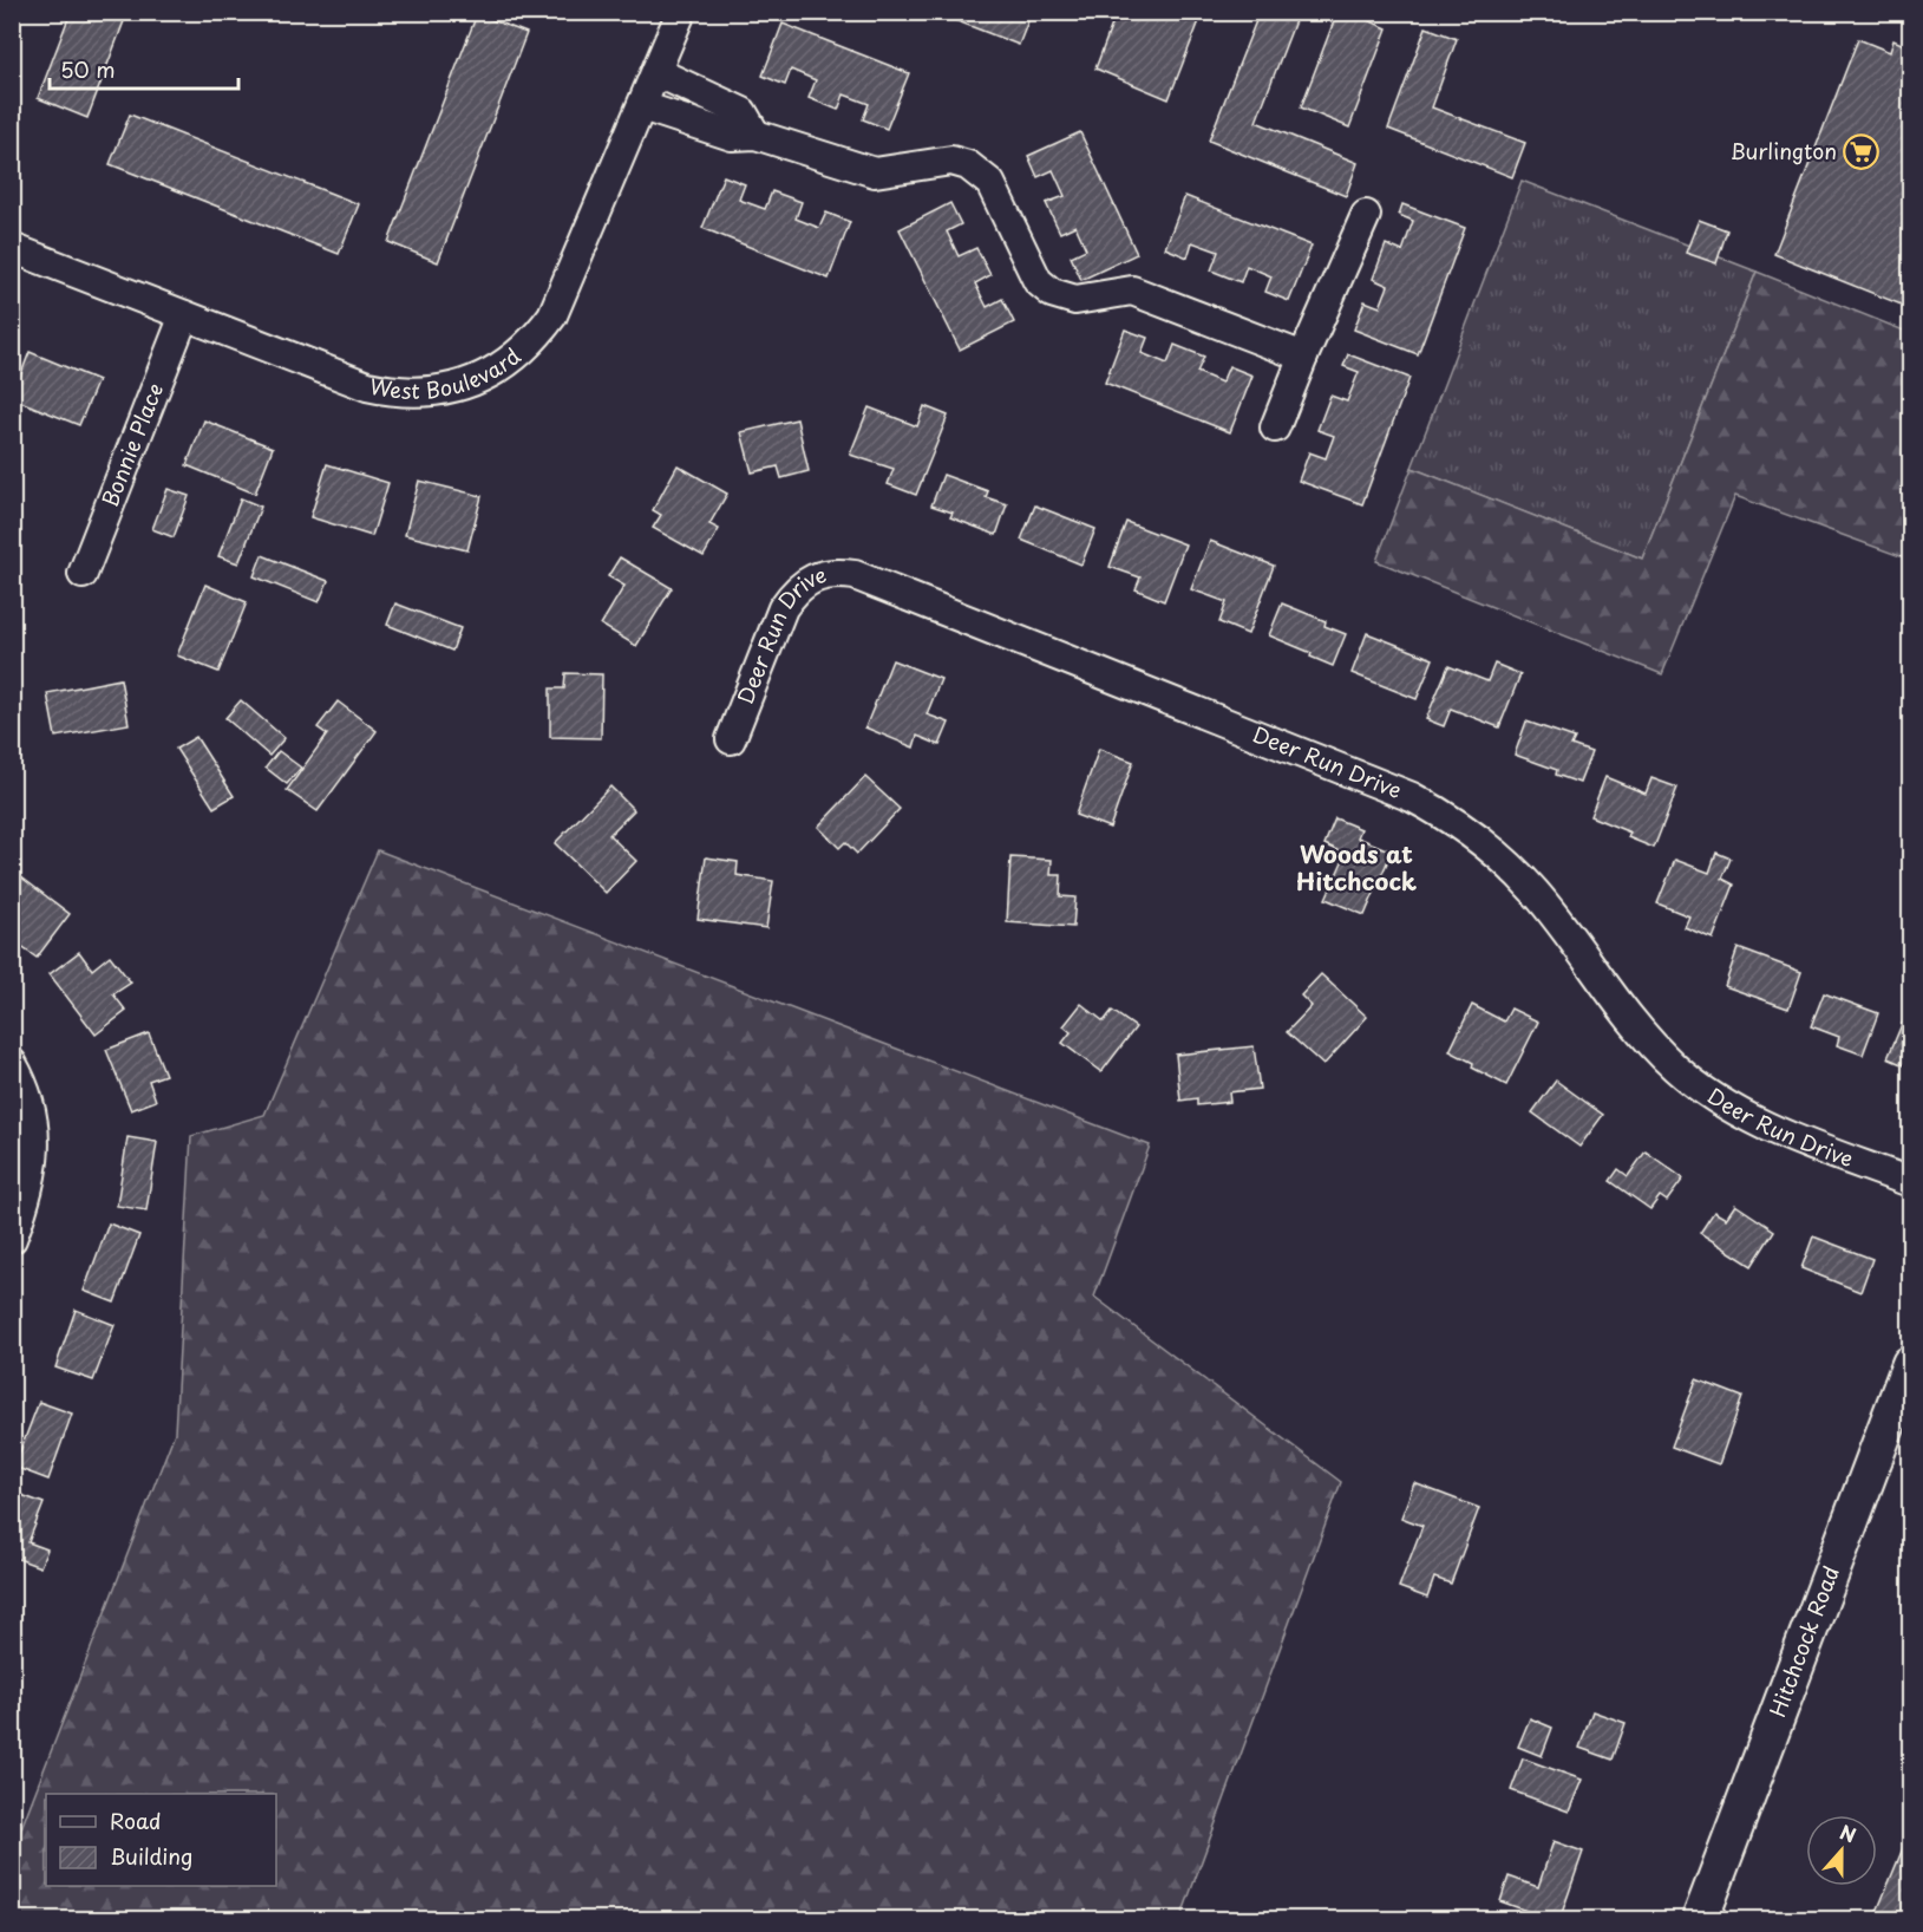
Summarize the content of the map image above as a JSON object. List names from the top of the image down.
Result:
{
  "streets": {
    "street": [
      "West Boulevard",
      "Bonnie Place",
      "Deer Run Drive",
      "Hitchcock Road"
    ]
  },
  "crossings": [
    ["West Boulevard", "Bonnie Place"]
  ],
  "districts": ["Woods at Hitchcock"],
  "places": {
    "supermarket": ["Burlington"]
  },
  "legend": ["Road", "Building"],
  "scale_bar": "50 m",
  "north": "top"
}
